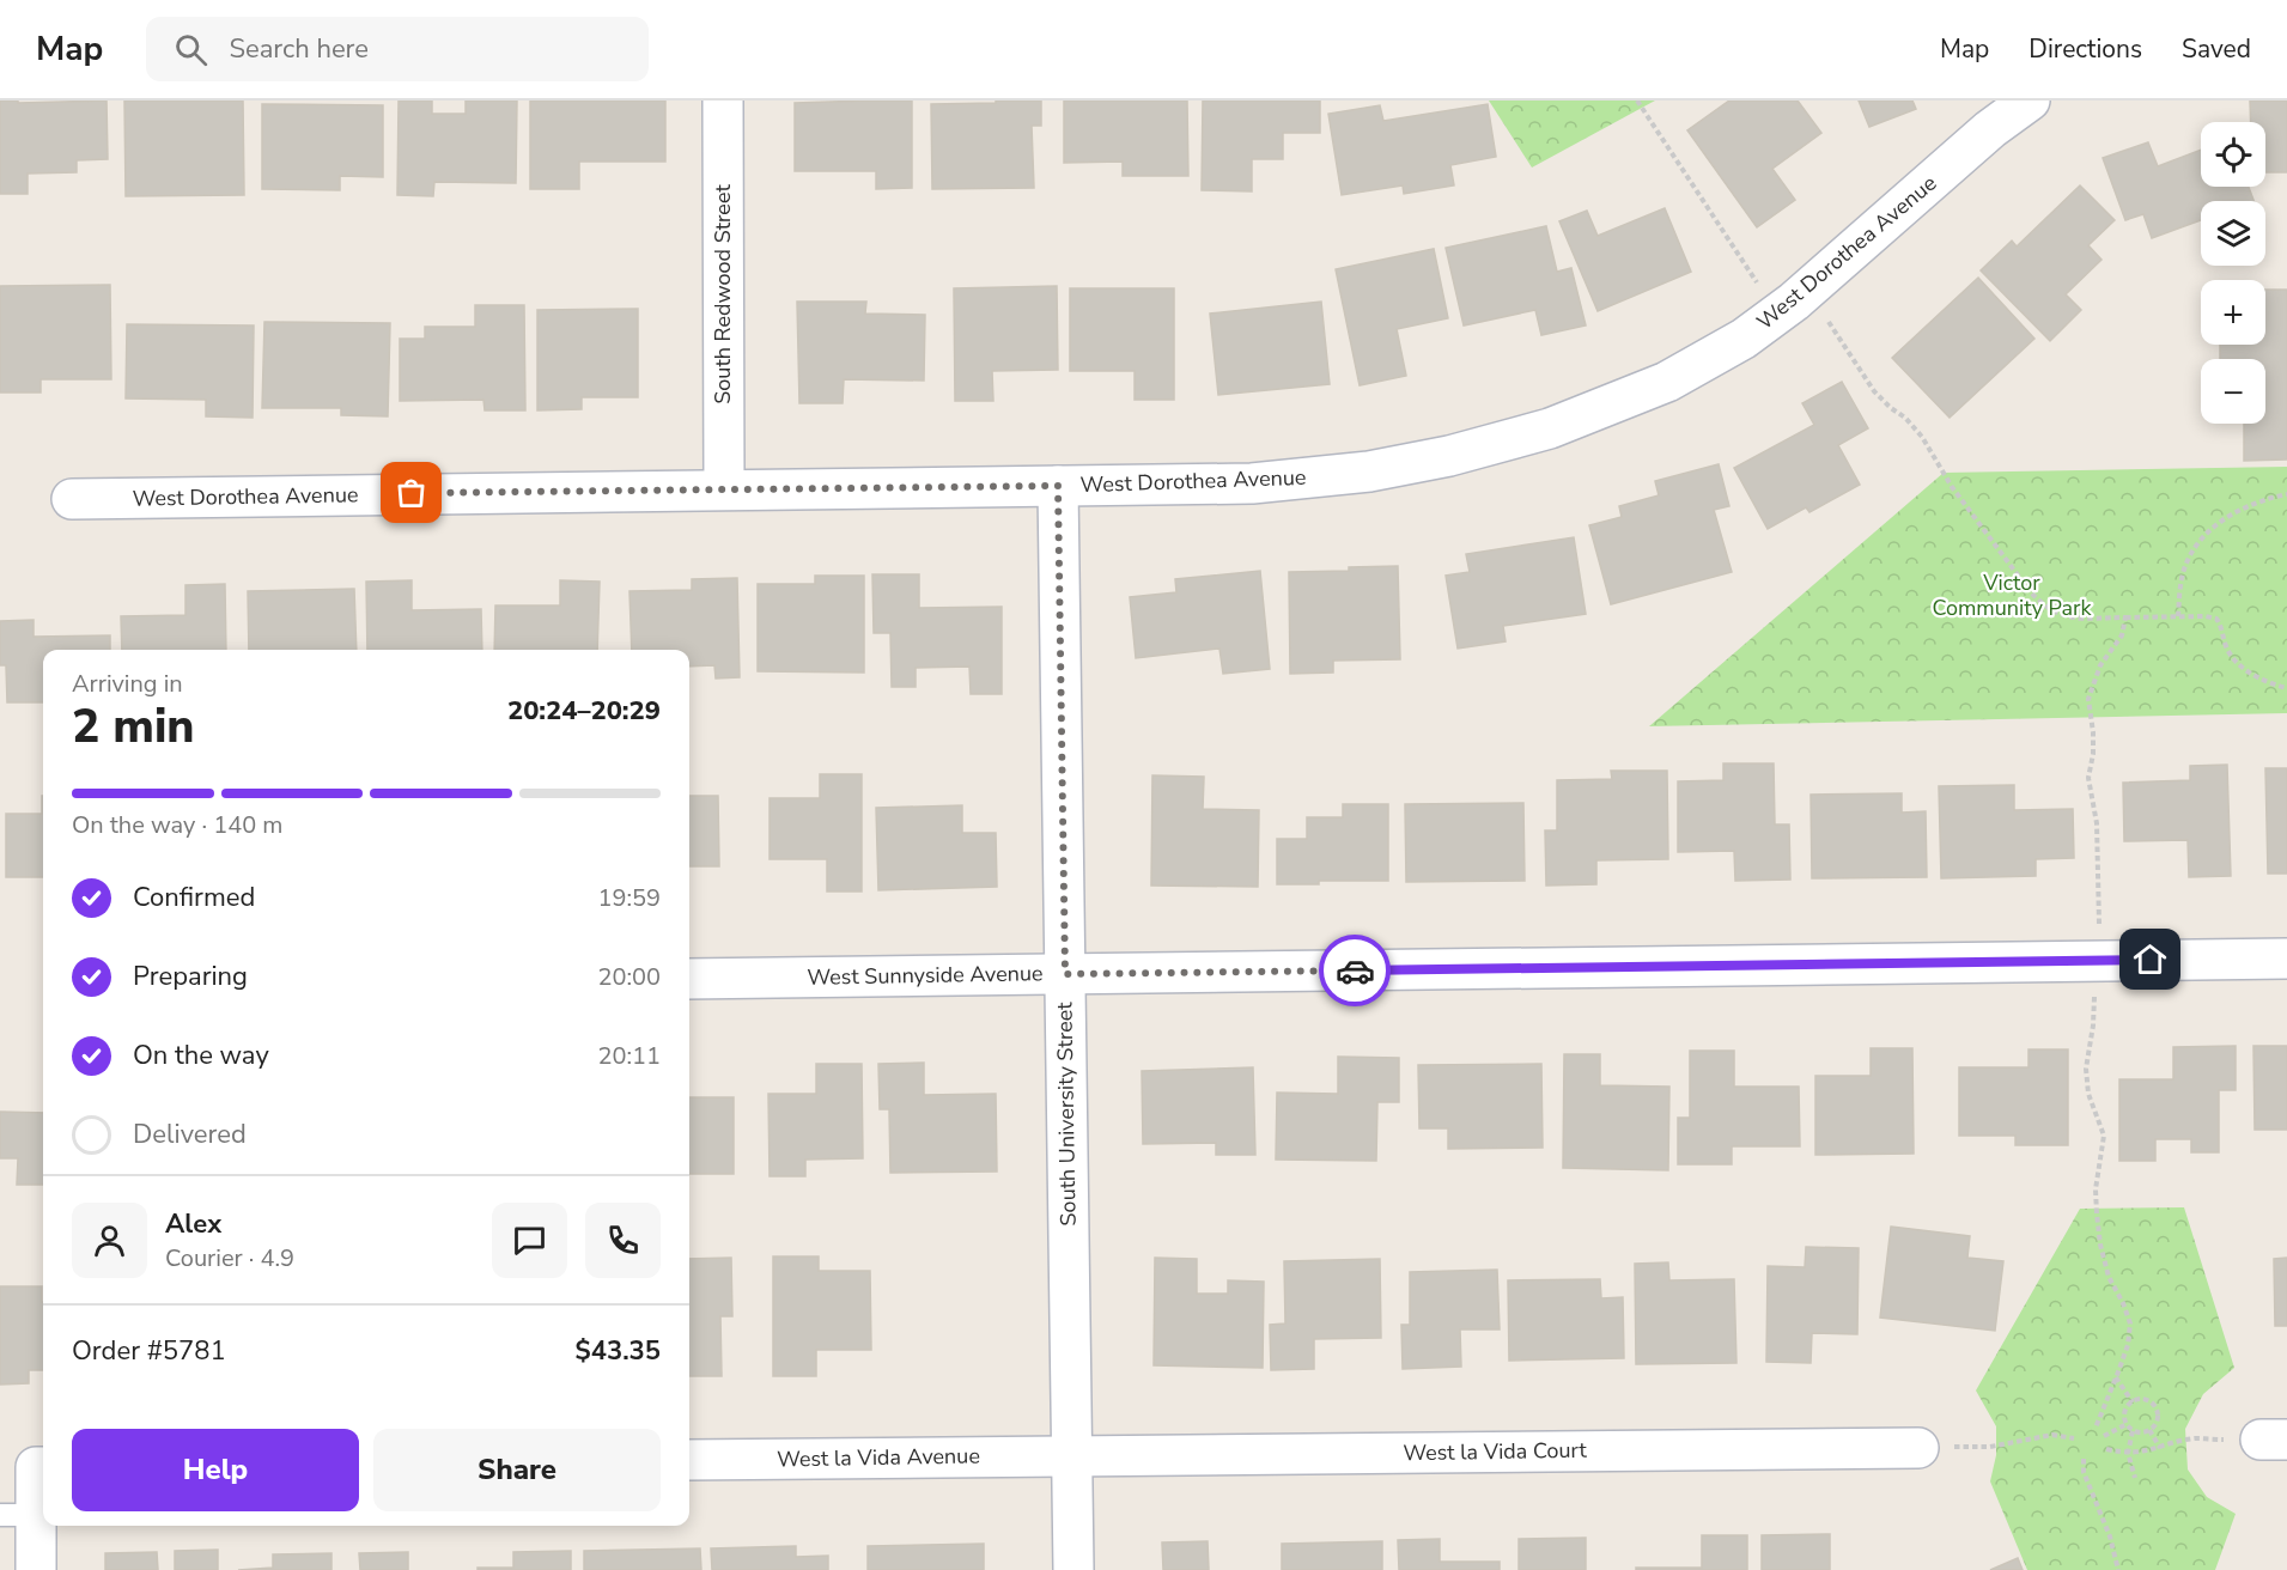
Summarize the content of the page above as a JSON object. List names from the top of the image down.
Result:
{
  "streets": {
    "street": [
      "West Dorothea Avenue",
      "South Redwood Street",
      "West Sunnyside Avenue",
      "South University Street",
      "West la Vida Court",
      "West la Vida Avenue"
    ]
  },
  "crossings": [
    ["West Dorothea Avenue", "South Redwood Street"],
    ["West Dorothea Avenue", "South University Street"],
    ["West Sunnyside Avenue", "South University Street"],
    ["South University Street", "West la Vida Court"],
    ["South University Street", "West la Vida Avenue"],
    ["West la Vida Court", "West la Vida Avenue"]
  ],
  "parks": ["Victor Community Park"],
  "page": {
    "header": "Map",
    "search": "Search here",
    "nav": ["Map", "Directions", "Saved"],
    "map_buttons": ["+", "−"],
    "heading": ["2 min", "Arriving in", "20:24–20:29"],
    "panel": [
      "Alex",
      "Courier · 4.9",
      "Order #5781",
      "$43.35"
    ],
    "bar": "On the way · 140 m",
    "list": [
      ["Confirmed", "19:59"],
      ["Preparing", "20:00"],
      ["On the way", "20:11"],
      "Delivered"
    ],
    "buttons": ["Help", "Share"]
  }
}
